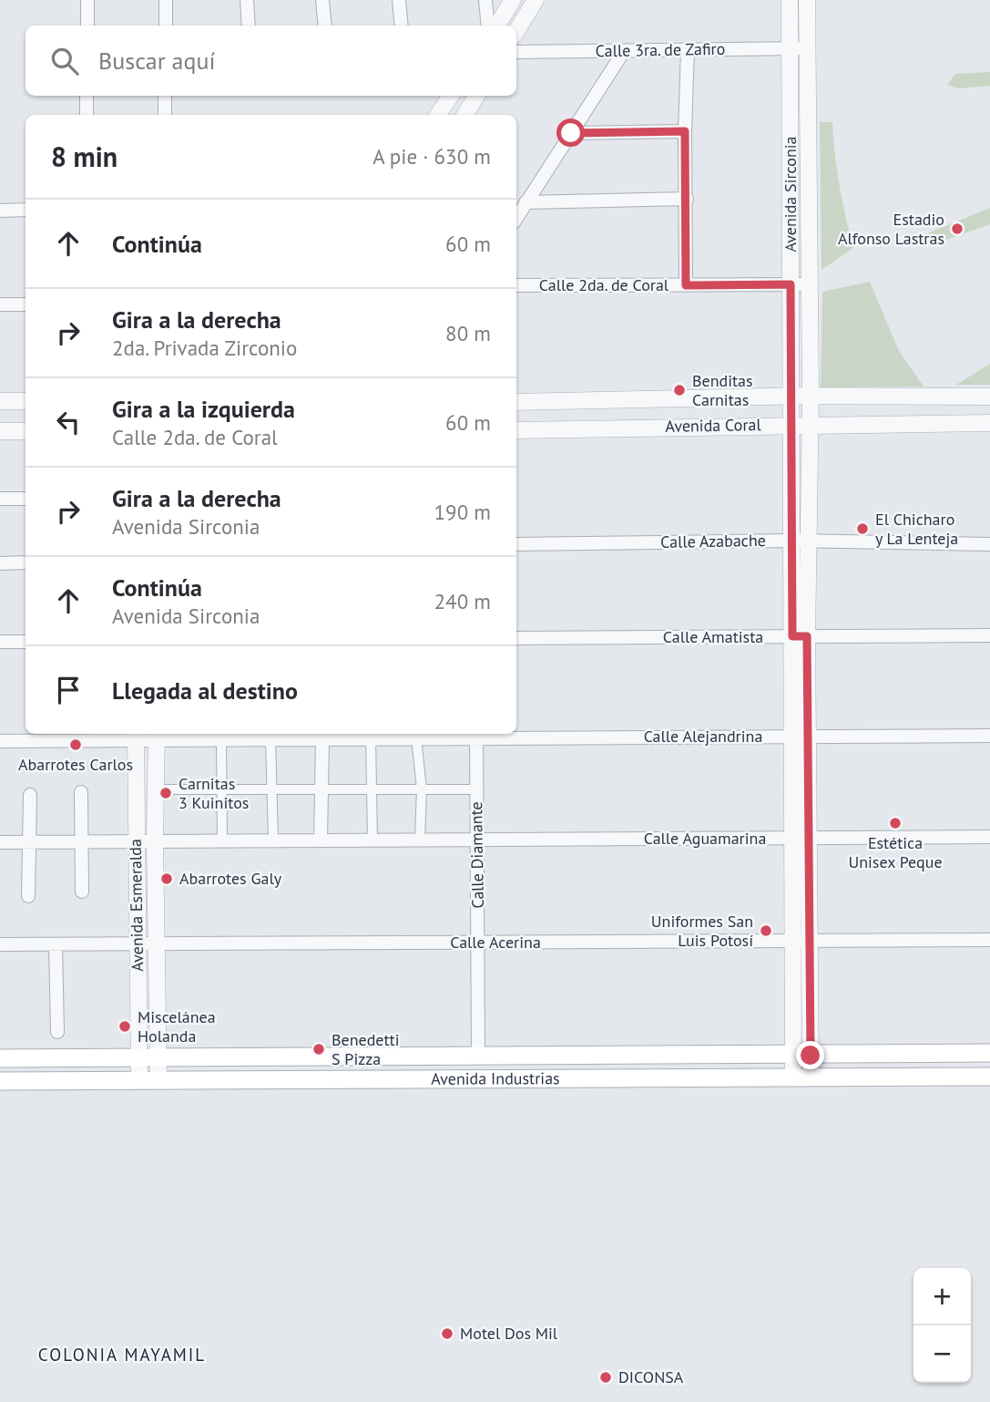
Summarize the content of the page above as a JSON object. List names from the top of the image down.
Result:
{
  "streets": {
    "main road": ["Avenida Industrias"],
    "street": [
      "Calle 3ra. de Zafiro",
      "Avenida Sirconia",
      "Calle 2da. de Coral",
      "Avenida Coral",
      "Calle Azabache",
      "Calle Amatista",
      "Calle Alejandrina",
      "Calle Aguamarina",
      "Calle Diamante",
      "Avenida Esmeralda",
      "Calle Acerina"
    ]
  },
  "crossings": [
    ["Calle 3ra. de Zafiro", "Avenida Sirconia"],
    ["Avenida Sirconia", "Calle 2da. de Coral"],
    ["Avenida Sirconia", "Avenida Coral"],
    ["Avenida Sirconia", "Calle Azabache"],
    ["Avenida Sirconia", "Calle Amatista"],
    ["Avenida Sirconia", "Calle Alejandrina"],
    ["Avenida Sirconia", "Calle Aguamarina"],
    ["Avenida Sirconia", "Calle Acerina"],
    ["Avenida Sirconia", "Avenida Industrias"],
    ["Calle Alejandrina", "Calle Diamante"],
    ["Calle Alejandrina", "Avenida Esmeralda"],
    ["Calle Aguamarina", "Calle Diamante"],
    ["Calle Aguamarina", "Avenida Esmeralda"],
    ["Calle Diamante", "Calle Acerina"],
    ["Calle Diamante", "Avenida Industrias"],
    ["Avenida Esmeralda", "Calle Acerina"],
    ["Avenida Esmeralda", "Avenida Industrias"]
  ],
  "districts": ["COLONIA MAYAMIL"],
  "places": [
    "Estadio Alfonso Lastras",
    "Benditas Carnitas",
    "El Chicharo y La Lenteja",
    "Abarrotes Carlos",
    "Carnitas 3 Kuinitos",
    "Estética Unisex Peque",
    "Abarrotes Galy",
    "Uniformes San Luis Potosí",
    "Miscelánea Holanda",
    "Benedetti S Pizza",
    "Motel Dos Mil",
    "DICONSA"
  ],
  "page": {
    "search": "Buscar aquí",
    "heading": ["8 min", "A pie · 630 m"],
    "list": [
      ["Continúa", "60 m"],
      ["Gira a la derecha", "2da. Privada Zirconio", "80 m"],
      ["Gira a la izquierda", "Calle 2da. de Coral", "60 m"],
      ["Gira a la derecha", "Avenida Sirconia", "190 m"],
      ["Continúa", "Avenida Sirconia", "240 m"],
      "Llegada al destino"
    ],
    "map_buttons": ["+", "−"]
  }
}
